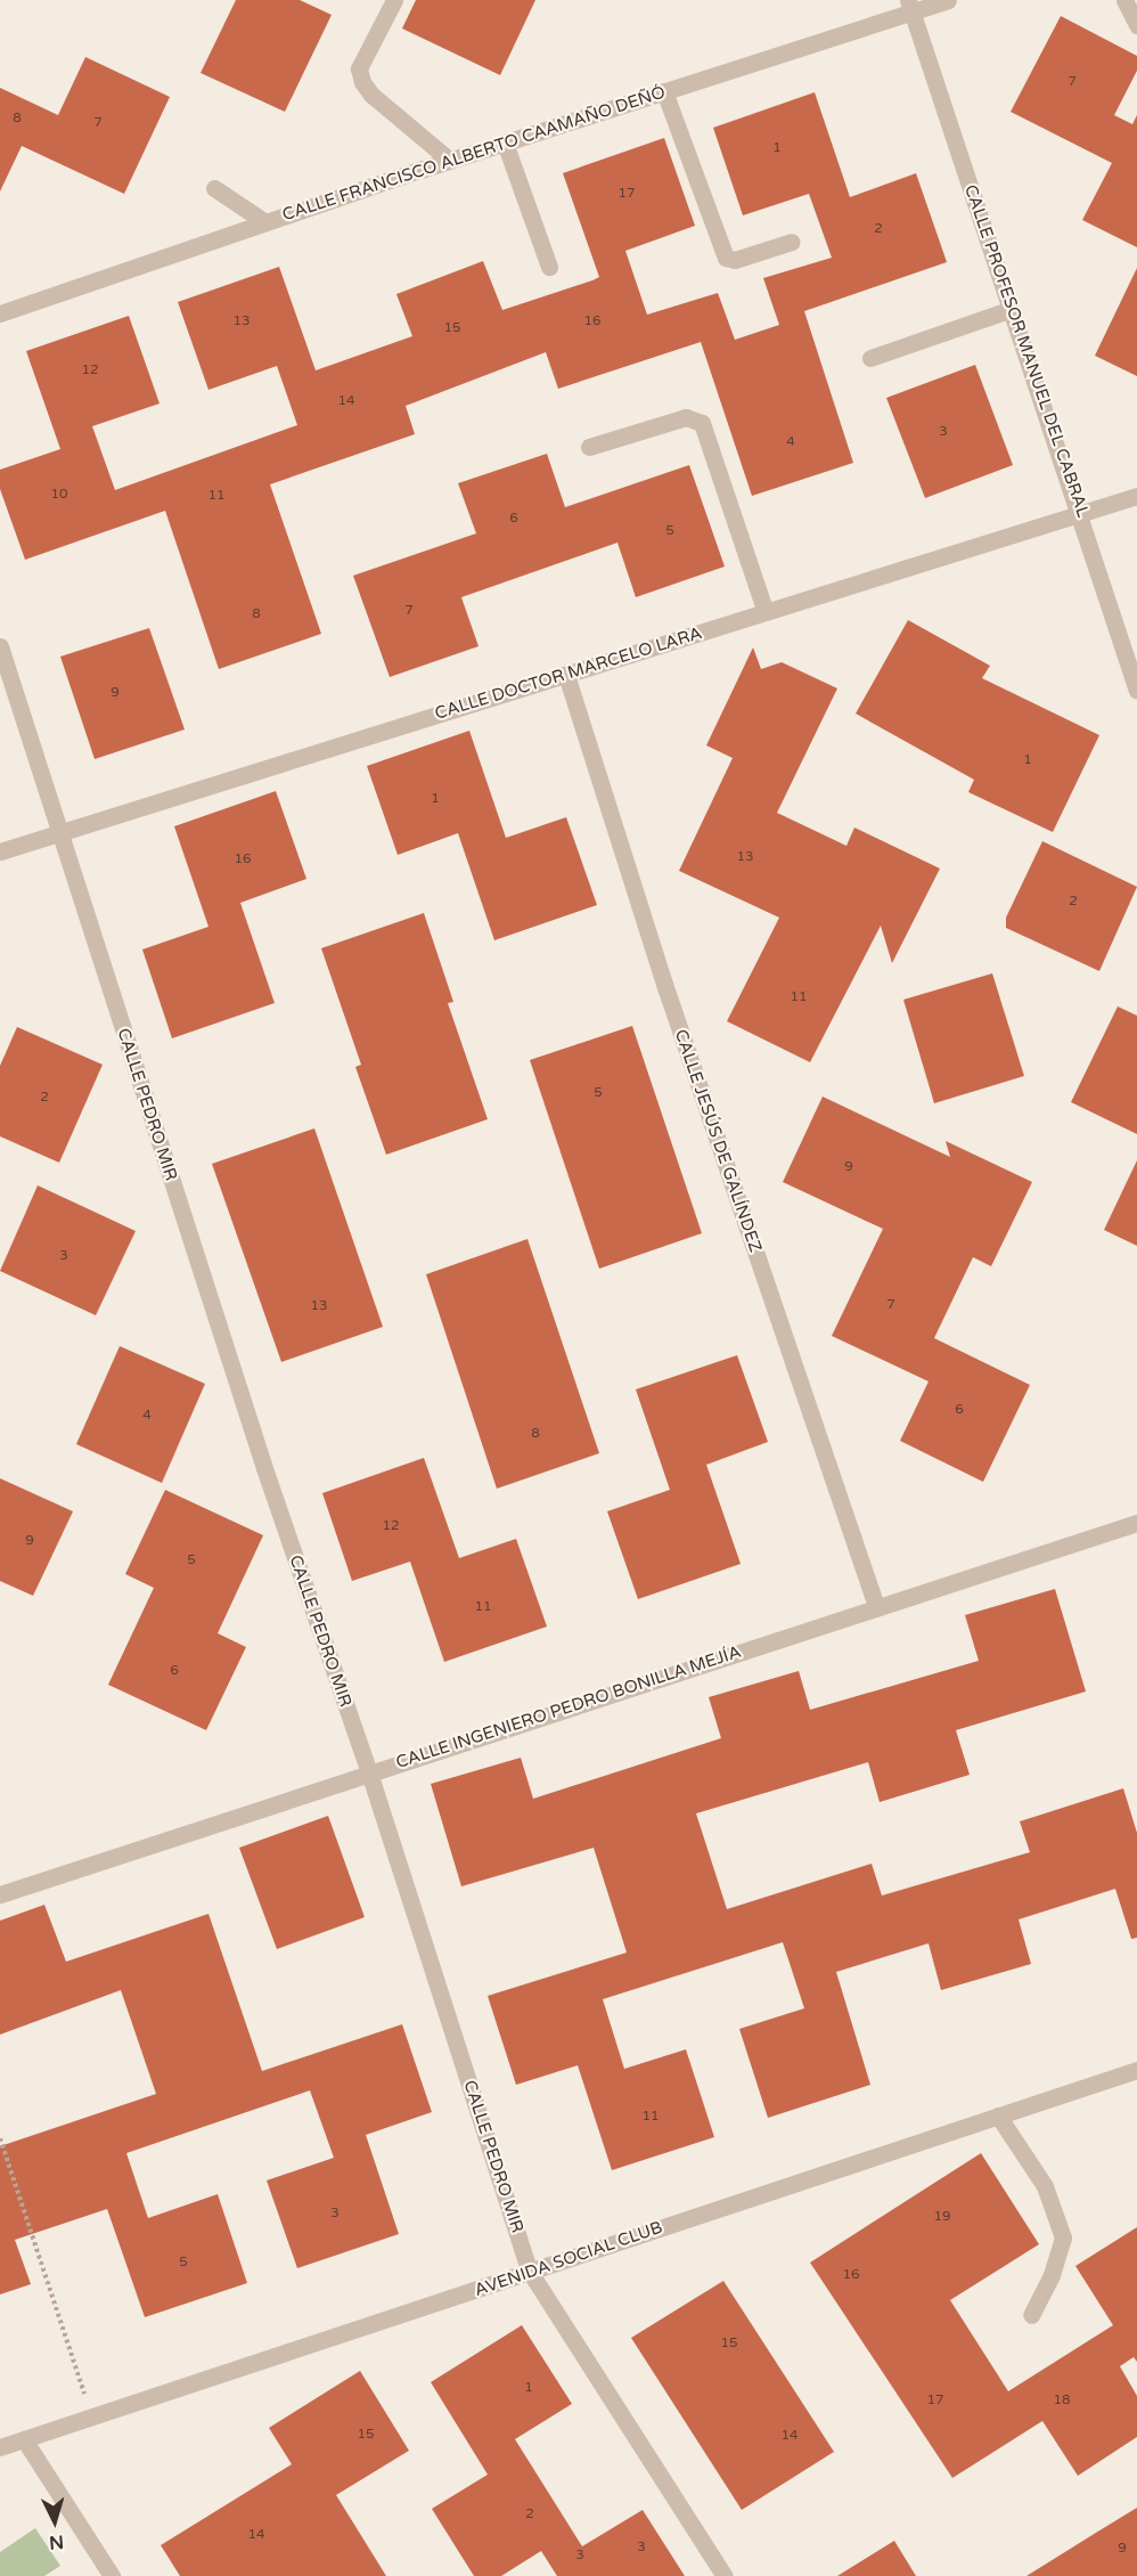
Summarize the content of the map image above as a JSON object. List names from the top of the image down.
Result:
{
  "streets": {
    "street": [
      "CALLE FRANCISCO ALBERTO CAAMAÑO DEÑÓ",
      "CALLE PROFESOR MANUEL DEL CABRAL",
      "CALLE DOCTOR MARCELO LARA",
      "CALLE PEDRO MIR",
      "CALLE JESÚS DE GALÍNDEZ",
      "CALLE INGENIERO PEDRO BONILLA MEJÍA",
      "AVENIDA SOCIAL CLUB"
    ]
  },
  "crossings": [
    ["CALLE FRANCISCO ALBERTO CAAMAÑO DEÑÓ", "CALLE PROFESOR MANUEL DEL CABRAL"],
    ["CALLE PROFESOR MANUEL DEL CABRAL", "CALLE DOCTOR MARCELO LARA"],
    ["CALLE DOCTOR MARCELO LARA", "CALLE PEDRO MIR"],
    ["CALLE DOCTOR MARCELO LARA", "CALLE JESÚS DE GALÍNDEZ"],
    ["CALLE PEDRO MIR", "CALLE INGENIERO PEDRO BONILLA MEJÍA"],
    ["CALLE PEDRO MIR", "AVENIDA SOCIAL CLUB"],
    ["CALLE JESÚS DE GALÍNDEZ", "CALLE INGENIERO PEDRO BONILLA MEJÍA"]
  ],
  "house_numbers": [
    "7",
    "8",
    "7",
    "1",
    "17",
    "2",
    "13",
    "16",
    "15",
    "12",
    "14",
    "3",
    "4",
    "10",
    "11",
    "6",
    "5",
    "7",
    "8",
    "9",
    "1",
    "1",
    "13",
    "16",
    "2",
    "11",
    "5",
    "2",
    "9",
    "3",
    "7",
    "13",
    "6",
    "4",
    "8",
    "12",
    "9",
    "5",
    "11",
    "6",
    "11",
    "3",
    "19",
    "5",
    "16",
    "15",
    "1",
    "17",
    "18",
    "15",
    "14",
    "2",
    "14",
    "3",
    "9",
    "3"
  ],
  "north": "bottom"
}
